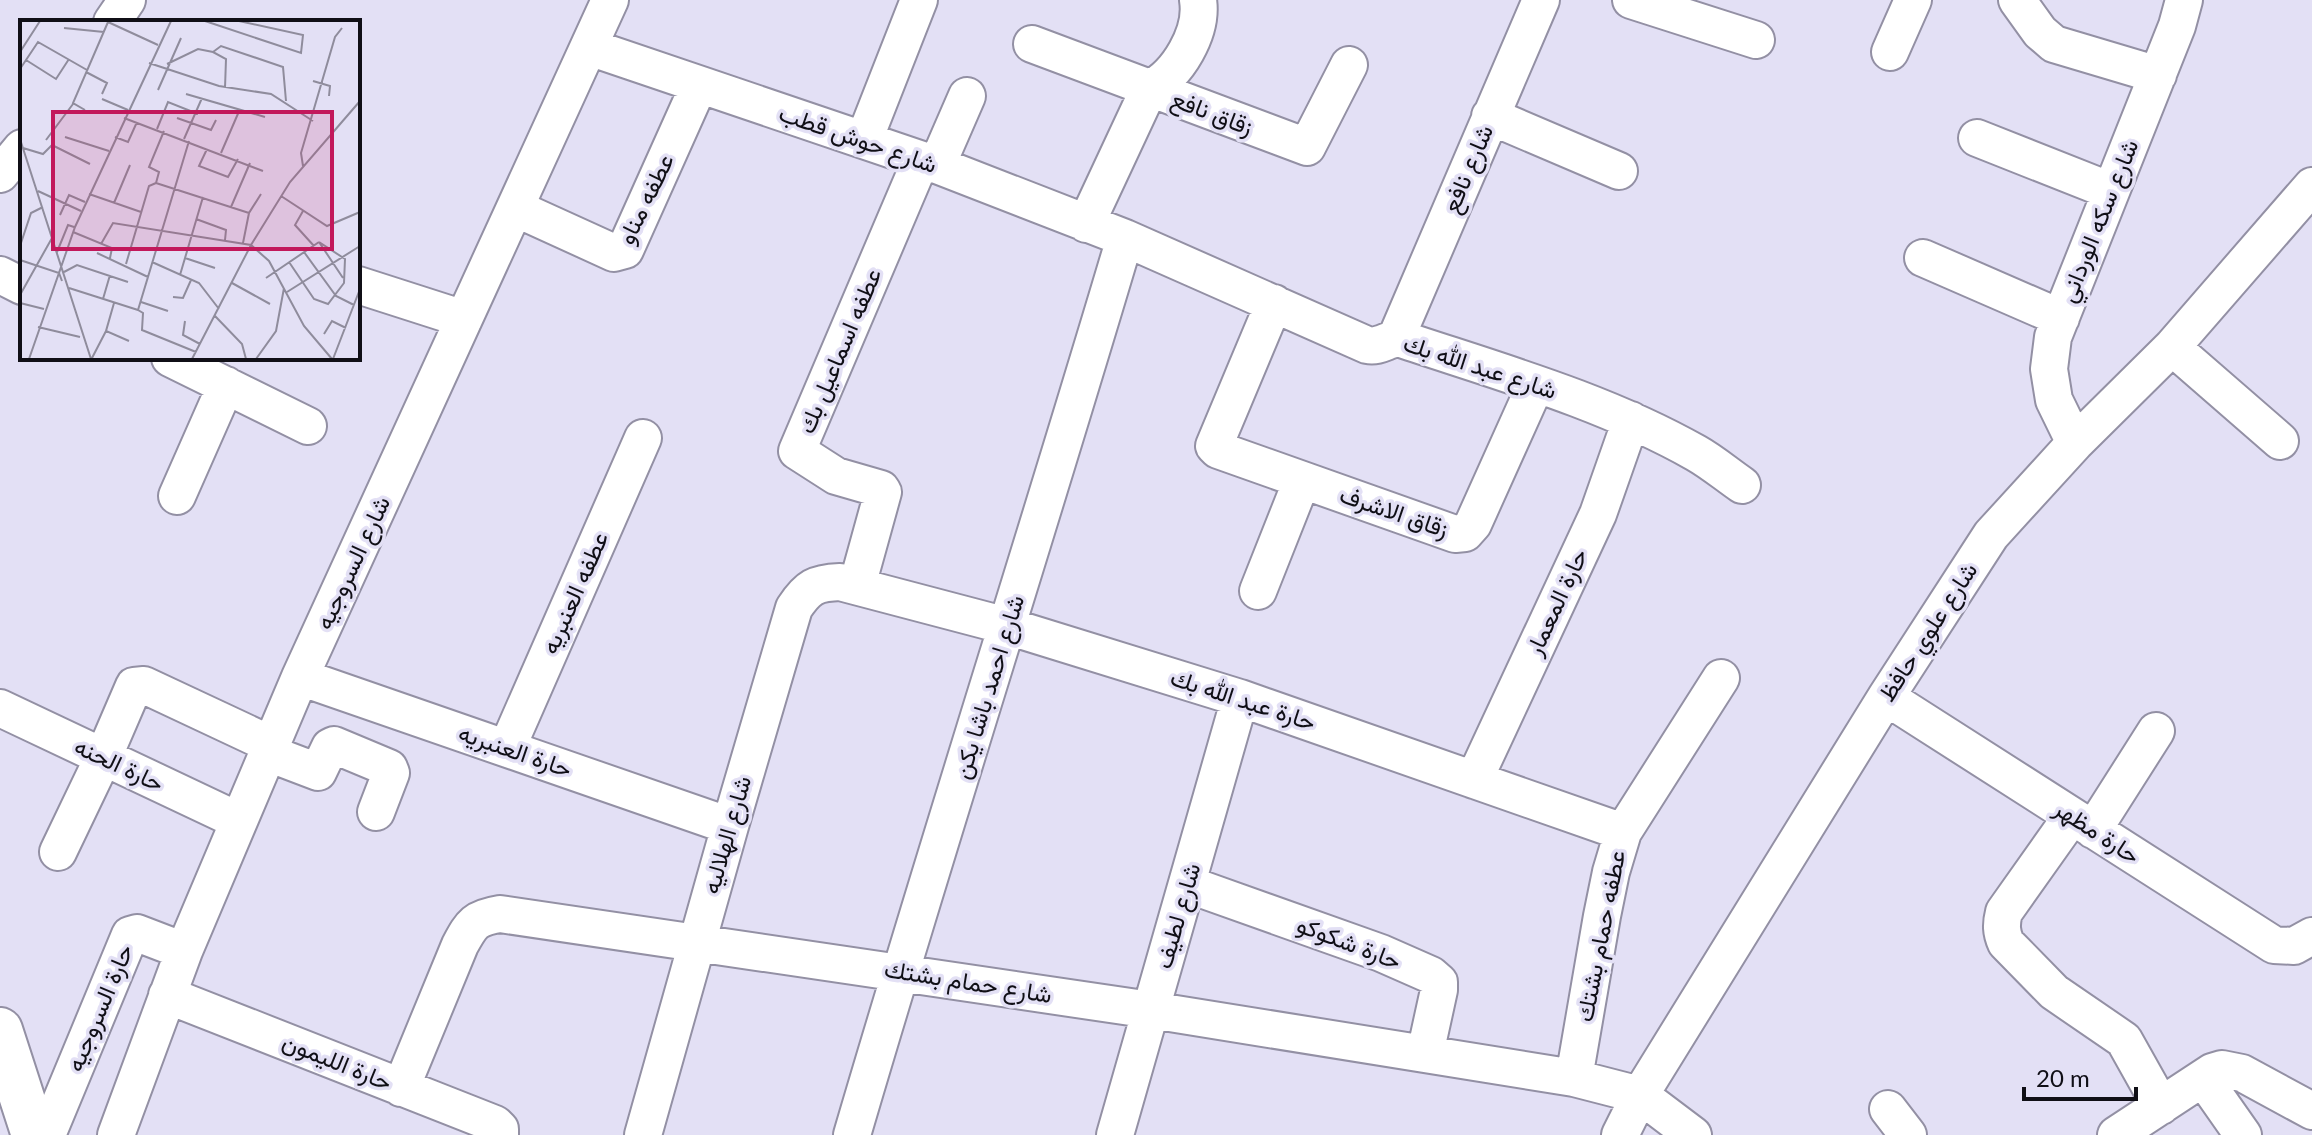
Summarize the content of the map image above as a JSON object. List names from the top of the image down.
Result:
{
  "streets": {
    "street": [
      "زقاق نافع",
      "شارع حوش قطب",
      "شارع نافع",
      "عطفه مناو",
      "شارع سكه الورداني",
      "عطفه اسماعيل بك",
      "شارع عبد الله بك",
      "زقاق الاشرف",
      "شارع السروجيه",
      "عطفه العنبريه",
      "حارة المعمار",
      "شارع علوي حافظ",
      "شارع احمد باشا يكن",
      "حارة عبد الله بك",
      "حارة العنبريه",
      "حارة الحنه",
      "حارة مظهر",
      "شارع الهلاليه",
      "شارع لطيف",
      "عطفه حمام بشتك",
      "حارة شكوكو",
      "شارع حمام بشتك",
      "حارة السروجيه",
      "حارة الليمون"
    ]
  },
  "crossings": [
    ["شارع حوش قطب", "عطفه مناو"],
    ["شارع حوش قطب", "عطفه اسماعيل بك"],
    ["شارع حوش قطب", "شارع عبد الله بك"],
    ["شارع حوش قطب", "شارع السروجيه"],
    ["شارع حوش قطب", "شارع احمد باشا يكن"],
    ["شارع نافع", "شارع عبد الله بك"],
    ["عطفه مناو", "شارع السروجيه"],
    ["شارع سكه الورداني", "شارع علوي حافظ"],
    ["عطفه اسماعيل بك", "حارة عبد الله بك"],
    ["عطفه اسماعيل بك", "شارع الهلاليه"],
    ["شارع عبد الله بك", "زقاق الاشرف"],
    ["شارع عبد الله بك", "حارة المعمار"],
    ["شارع عبد الله بك", "شارع احمد باشا يكن"],
    ["شارع السروجيه", "حارة العنبريه"],
    ["شارع السروجيه", "حارة الحنه"],
    ["شارع السروجيه", "حارة السروجيه"],
    ["شارع السروجيه", "حارة الليمون"],
    ["عطفه العنبريه", "حارة العنبريه"],
    ["حارة المعمار", "حارة عبد الله بك"],
    ["شارع علوي حافظ", "حارة مظهر"],
    ["شارع علوي حافظ", "شارع حمام بشتك"],
    ["شارع احمد باشا يكن", "حارة عبد الله بك"],
    ["شارع احمد باشا يكن", "شارع حمام بشتك"],
    ["حارة عبد الله بك", "شارع الهلاليه"],
    ["حارة عبد الله بك", "شارع لطيف"],
    ["حارة عبد الله بك", "عطفه حمام بشتك"],
    ["حارة العنبريه", "شارع الهلاليه"],
    ["شارع الهلاليه", "شارع حمام بشتك"],
    ["شارع لطيف", "حارة شكوكو"],
    ["شارع لطيف", "شارع حمام بشتك"],
    ["عطفه حمام بشتك", "شارع حمام بشتك"],
    ["حارة شكوكو", "شارع حمام بشتك"],
    ["شارع حمام بشتك", "حارة الليمون"]
  ],
  "scale_bar": "20 m"
}
